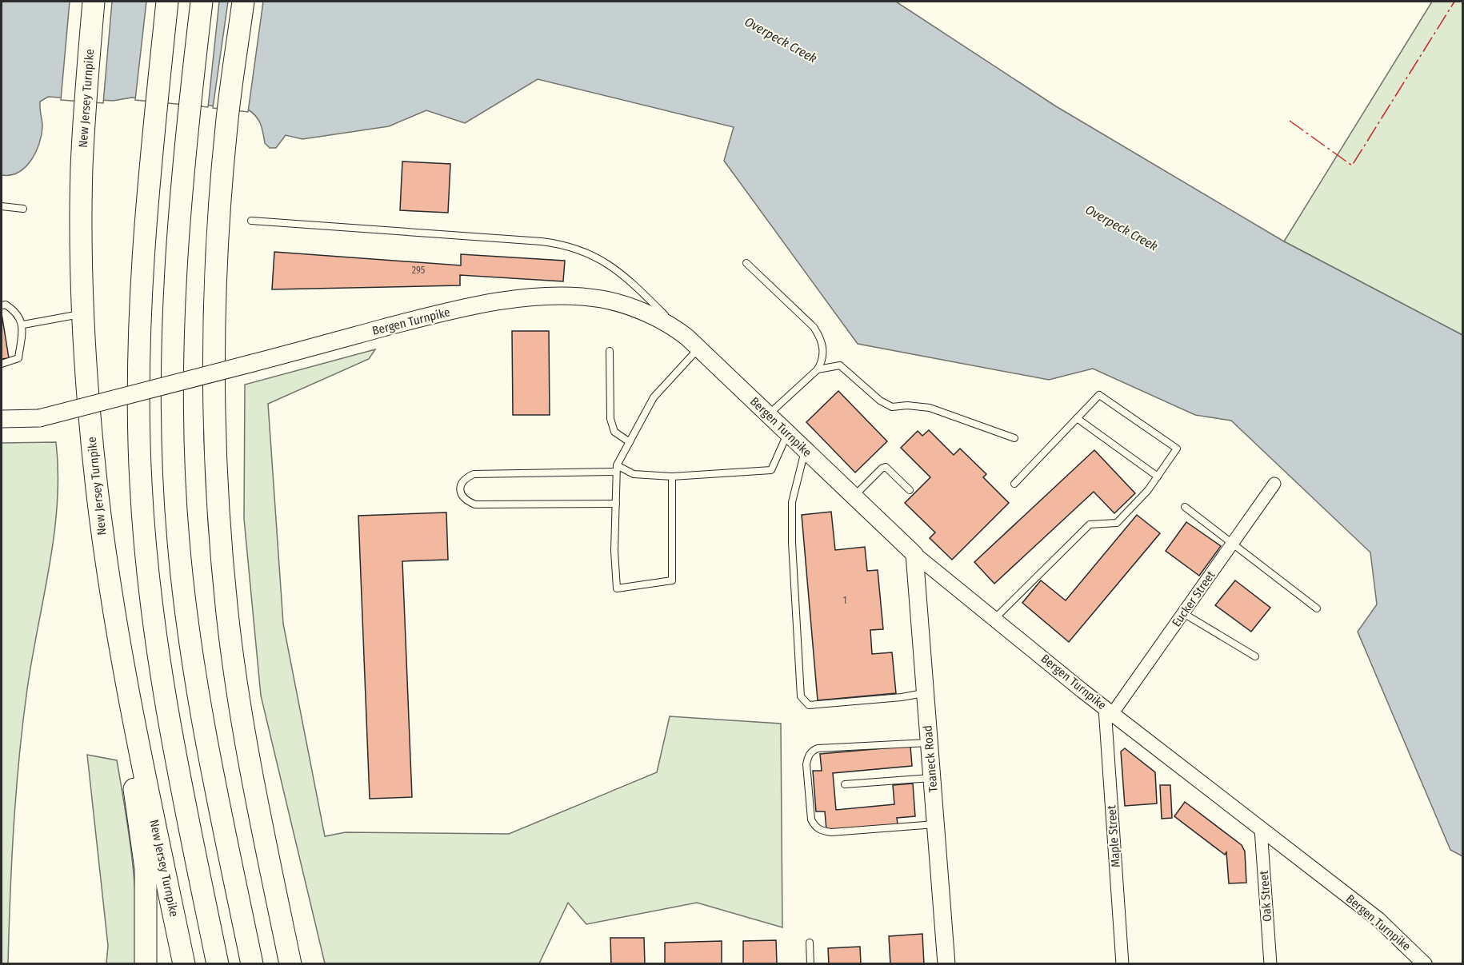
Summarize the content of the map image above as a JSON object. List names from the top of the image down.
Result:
{
  "streets": {
    "highway": ["New Jersey Turnpike"],
    "main road": ["Bergen Turnpike", "Teaneck Road"],
    "street": ["Eucker Street", "Maple Street", "Oak Street"]
  },
  "crossings": [
    ["Bergen Turnpike", "Eucker Street"],
    ["Bergen Turnpike", "Teaneck Road"],
    ["Bergen Turnpike", "Maple Street"],
    ["Bergen Turnpike", "Oak Street"],
    ["Eucker Street", "Maple Street"]
  ],
  "water": ["Overpeck Creek"],
  "house_numbers": ["295", "1"]
}
